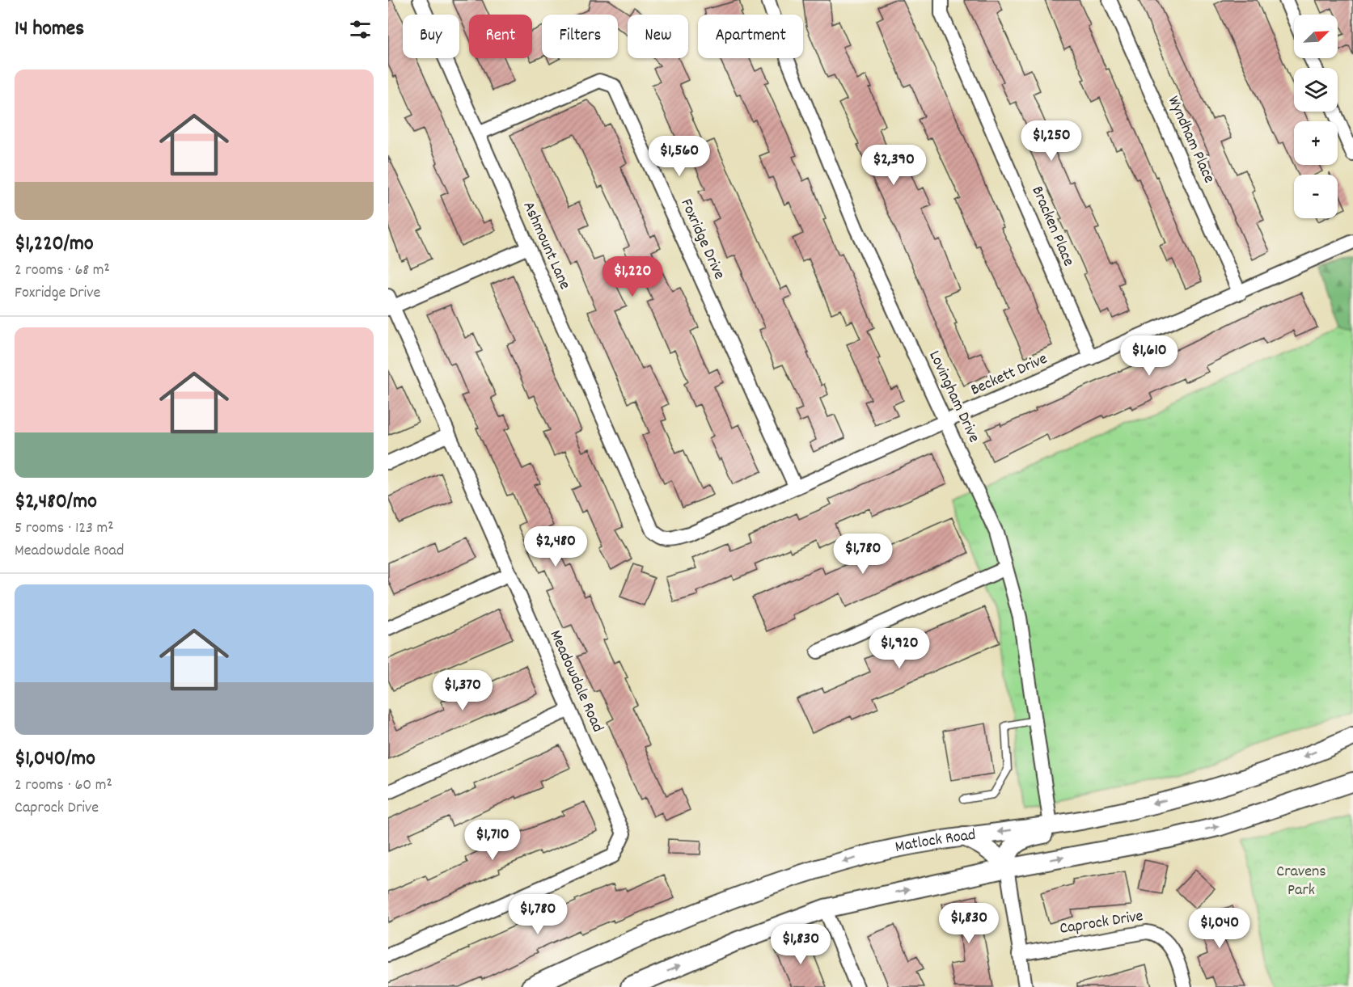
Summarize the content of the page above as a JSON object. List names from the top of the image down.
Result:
{
  "streets": {
    "main road": ["Matlock Road"],
    "street": [
      "Wyndham Place",
      "Bracken Place",
      "Foxridge Drive",
      "Ashmount Lane",
      "Beckett Drive",
      "Lovingham Drive",
      "Meadowdale Road",
      "Caprock Drive"
    ]
  },
  "crossings": [
    ["Wyndham Place", "Beckett Drive"],
    ["Bracken Place", "Beckett Drive"],
    ["Foxridge Drive", "Ashmount Lane"],
    ["Foxridge Drive", "Beckett Drive"],
    ["Ashmount Lane", "Beckett Drive"],
    ["Beckett Drive", "Lovingham Drive"],
    ["Lovingham Drive", "Matlock Road"]
  ],
  "parks": ["Cravens Park"],
  "north": "top right",
  "page": {
    "heading": "14 homes",
    "map_buttons": ["+", "−"],
    "chip": [
      "Buy",
      "Rent",
      "Filters",
      "New",
      "Apartment"
    ],
    "list": [
      {
        "name": "$1,220/mo",
        "note": "2 rooms · 68 m² · Foxridge Drive"
      },
      {
        "name": "$2,480/mo",
        "note": "5 rooms · 123 m² · Meadowdale Road"
      },
      {
        "name": "$1,040/mo",
        "note": "2 rooms · 60 m² · Caprock Drive"
      }
    ],
    "price": [
      "$1,250",
      "$1,560",
      "$2,390",
      "$1,220",
      "$1,610",
      "$2,480",
      "$1,780",
      "$1,920",
      "$1,370",
      "$1,710",
      "$1,780",
      "$1,830",
      "$1,040",
      "$1,830"
    ]
  }
}
